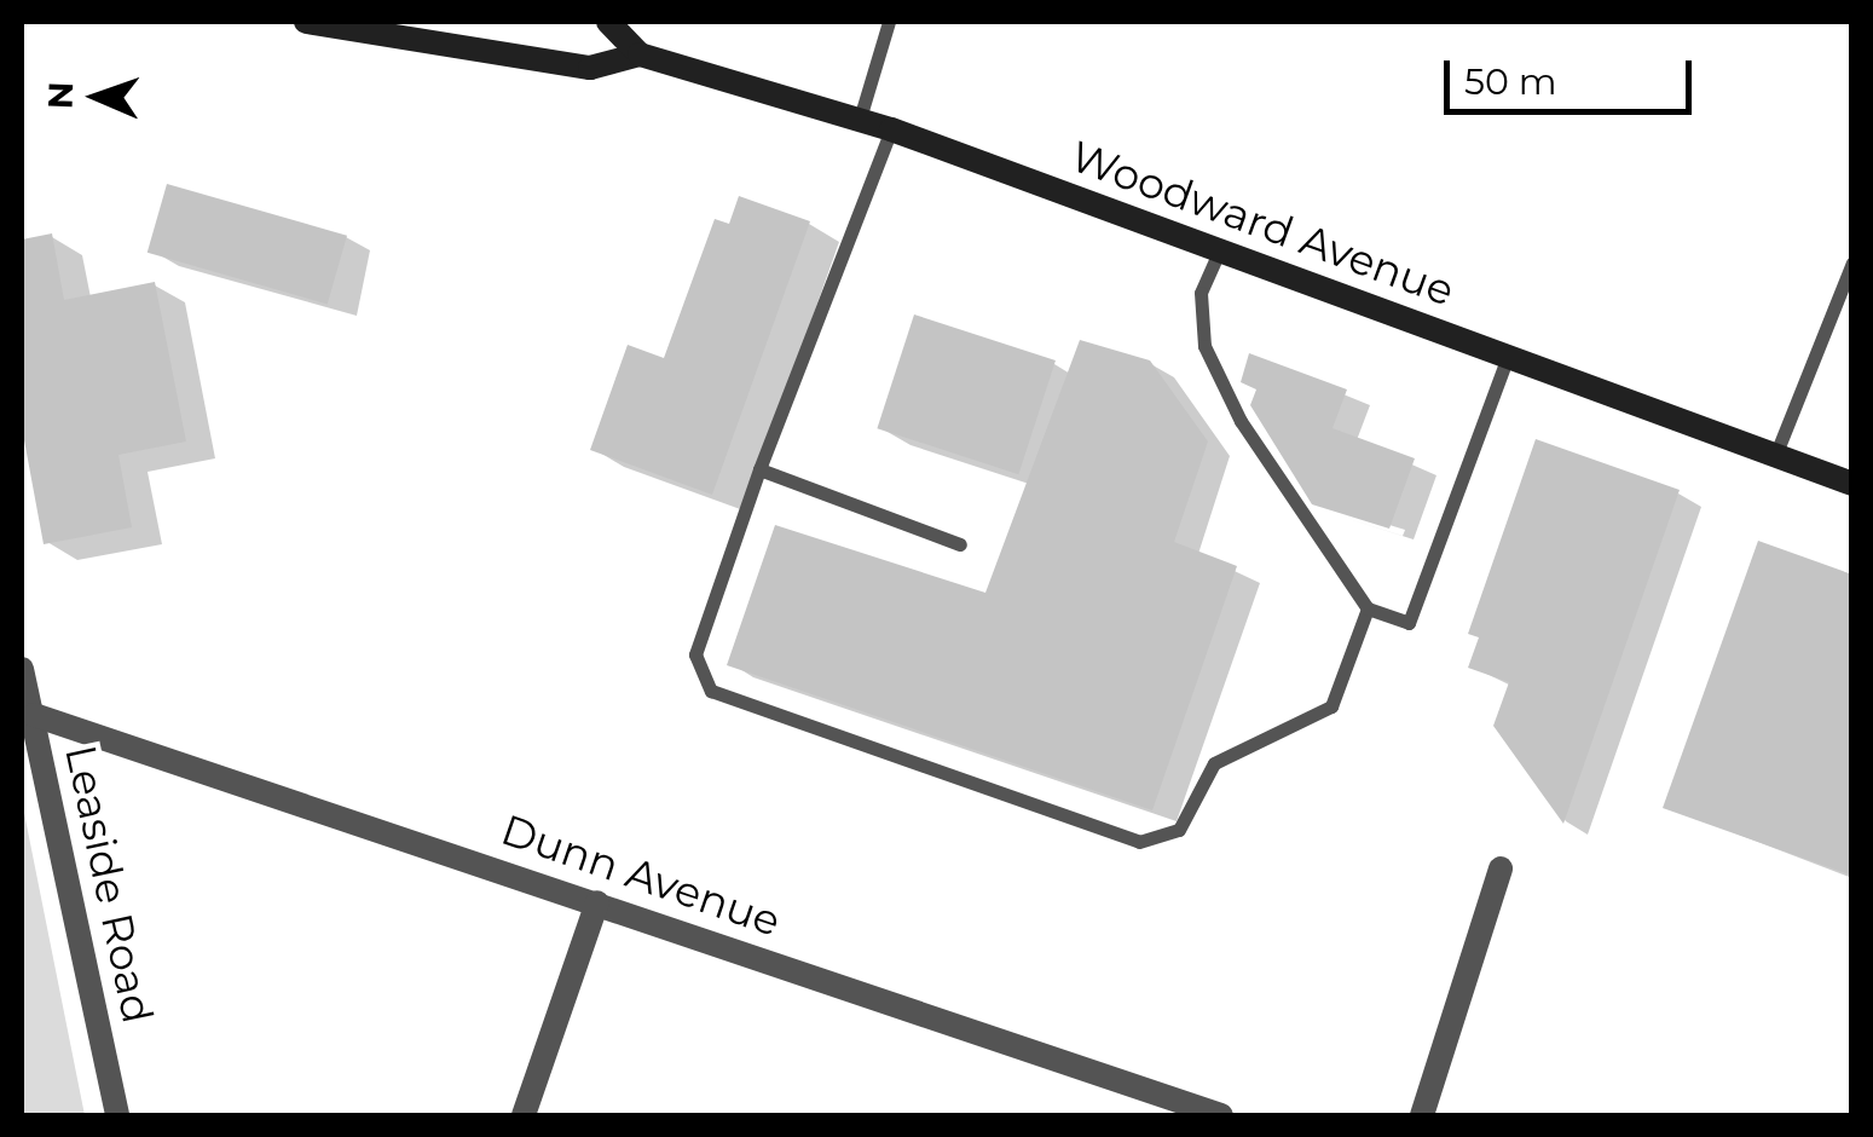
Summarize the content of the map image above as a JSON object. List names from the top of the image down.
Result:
{
  "streets": {
    "main road": ["Woodward Avenue"],
    "street": ["Dunn Avenue", "Leaside Road"]
  },
  "crossings": [
    ["Dunn Avenue", "Leaside Road"]
  ],
  "scale_bar": "50 m",
  "north": "left"
}
